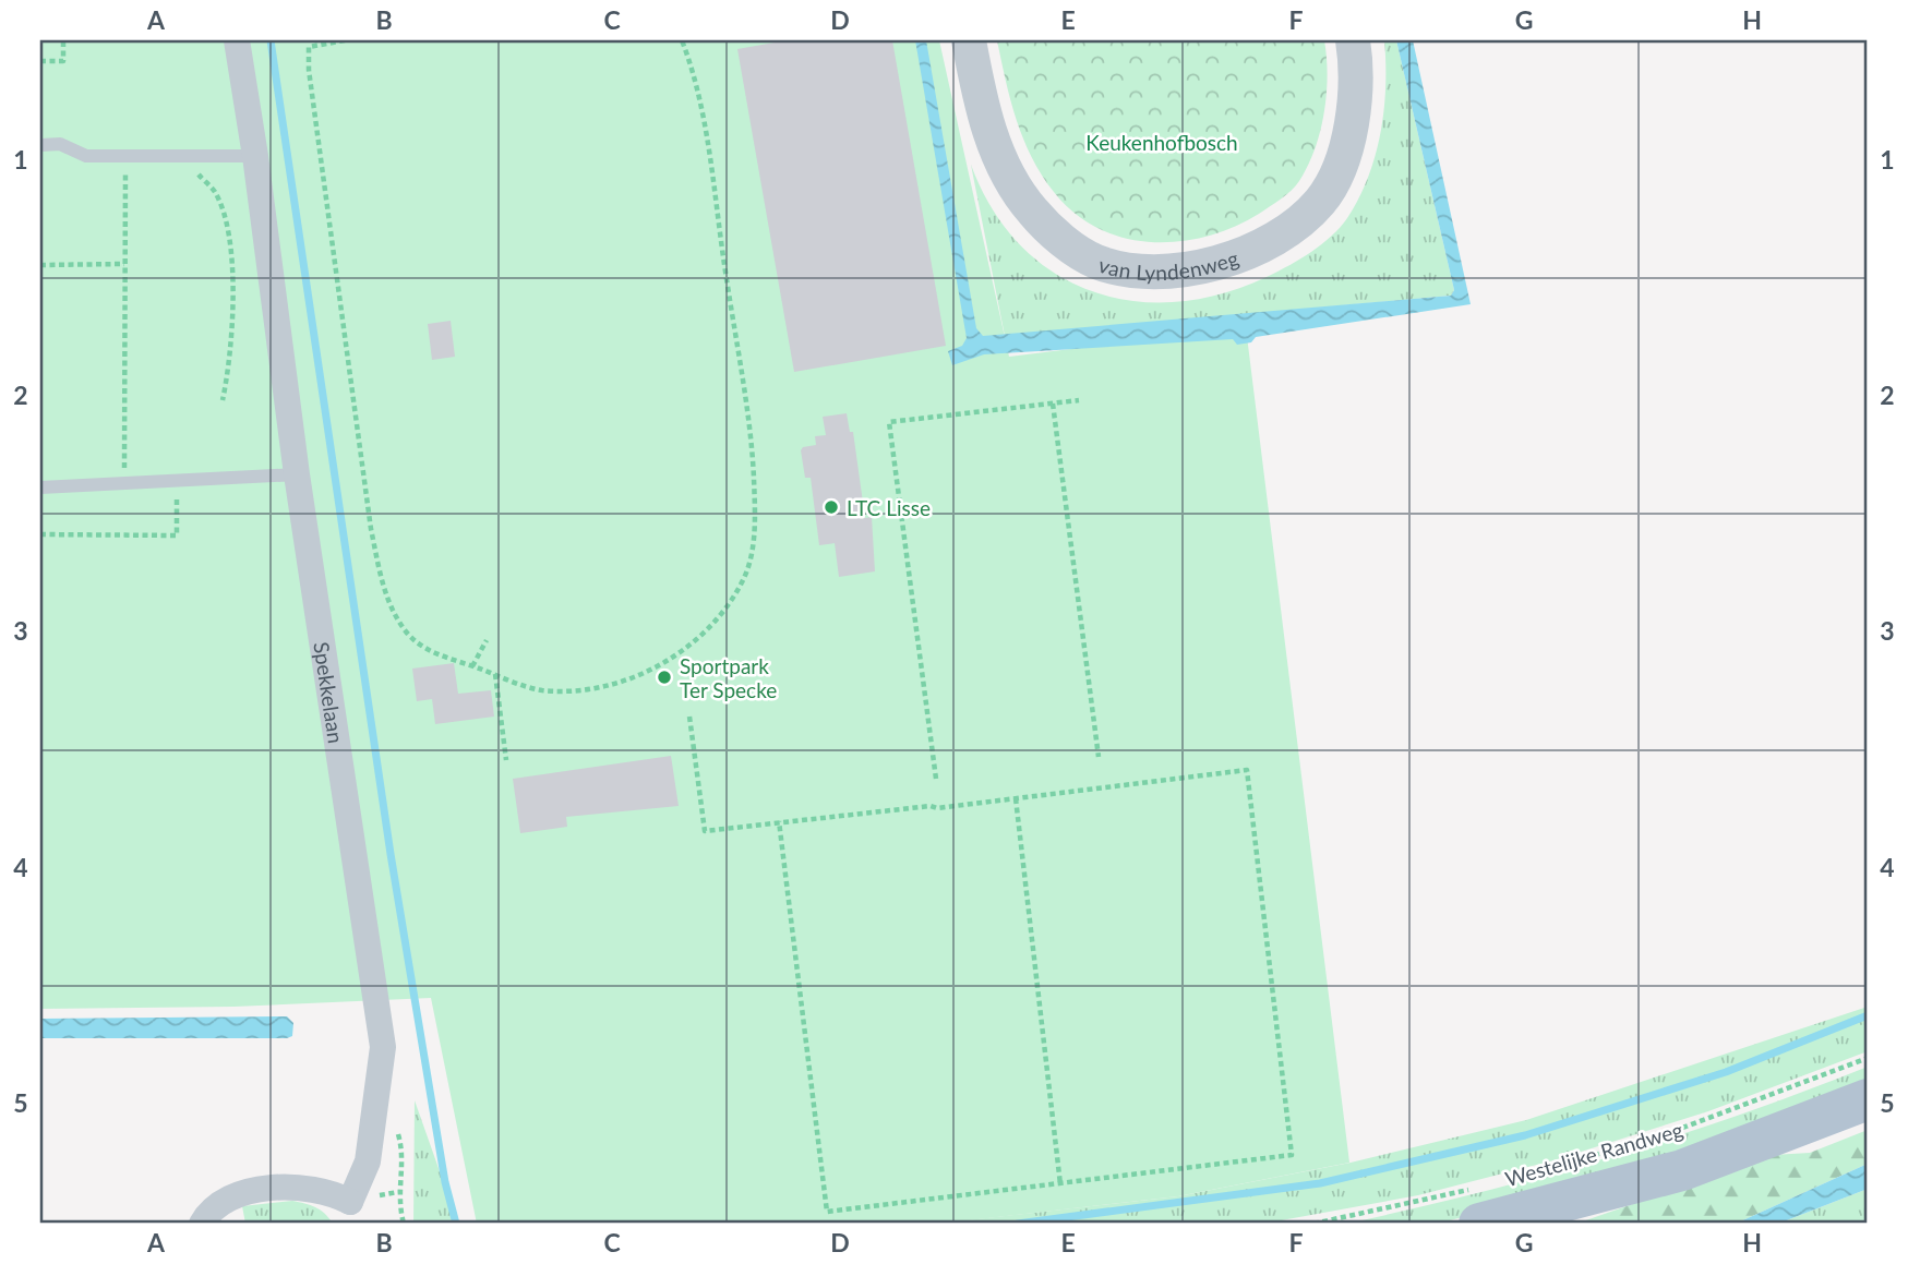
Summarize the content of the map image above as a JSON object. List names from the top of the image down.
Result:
{
  "streets": {
    "main road": ["Westelijke Randweg"],
    "street": ["van Lyndenweg", "Spekkelaan"]
  },
  "parks": ["Keukenhofbosch"],
  "places": ["LTC Lisse", "Sportpark Ter Specke"],
  "grid": {
    "columns": [
      "A",
      "B",
      "C",
      "D",
      "E",
      "F",
      "G",
      "H"
    ],
    "rows": [
      "1",
      "2",
      "3",
      "4",
      "5"
    ]
  }
}
